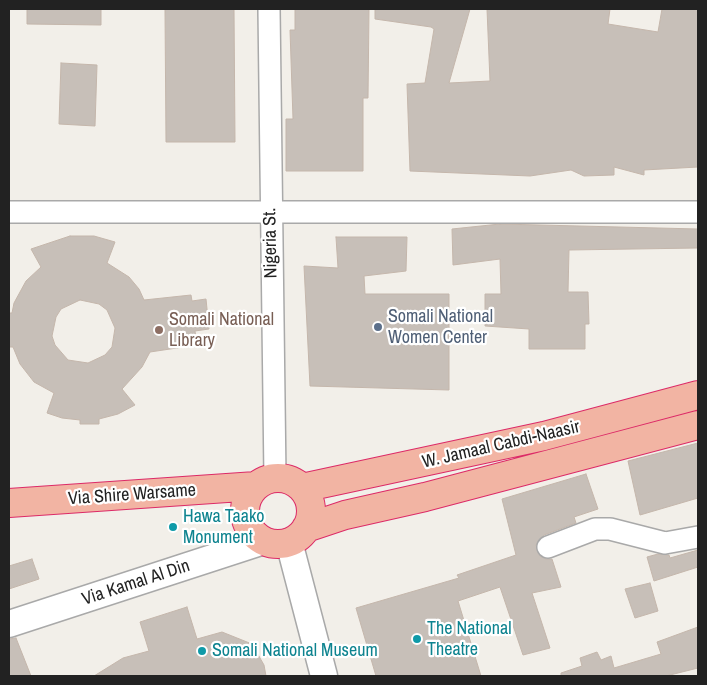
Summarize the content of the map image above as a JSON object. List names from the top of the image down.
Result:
{
  "streets": {
    "highway": ["W. Jamaal Cabdi-Naasir", "Via Shire Warsame"],
    "street": ["Nigeria St.", "Via Kamal Al Din"]
  },
  "crossings": [
    ["Nigeria St.", "W. Jamaal Cabdi-Naasir"],
    ["Nigeria St.", "Via Shire Warsame"],
    ["Nigeria St.", "Via Kamal Al Din"],
    ["W. Jamaal Cabdi-Naasir", "Via Shire Warsame"],
    ["W. Jamaal Cabdi-Naasir", "Via Kamal Al Din"],
    ["Via Shire Warsame", "Via Kamal Al Din"]
  ],
  "places": [
    "Somali National Women Center",
    "Somali National Library",
    "Hawa Taako Monument",
    "The National Theatre",
    "Somali National Museum"
  ]
}
